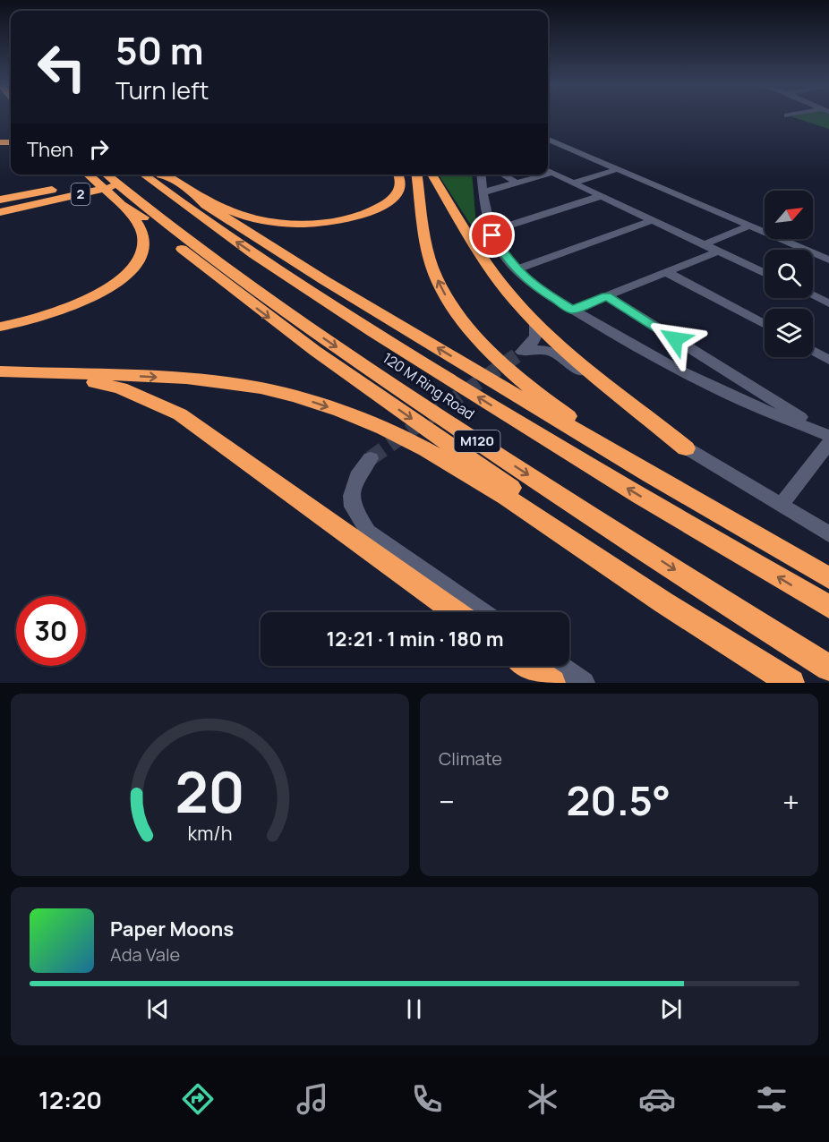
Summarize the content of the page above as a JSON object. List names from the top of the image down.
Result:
{
  "streets": {
    "highway": ["2", "120 M Ring Road", "M120"]
  },
  "crossings": [
    ["2", "120 M Ring Road"]
  ],
  "north": "top right",
  "page": {
    "turn": ["50 m", "Turn left"],
    "then": "Then",
    "limit": "30",
    "trip": "12:21 · 1 min · 180 m",
    "tile": "Climate",
    "heat": ["−", "20.5°", "+"],
    "song": ["Paper Moons", "Ada Vale"],
    "tabs": "12:20",
    "gauge": ["20", "km/h"]
  }
}
